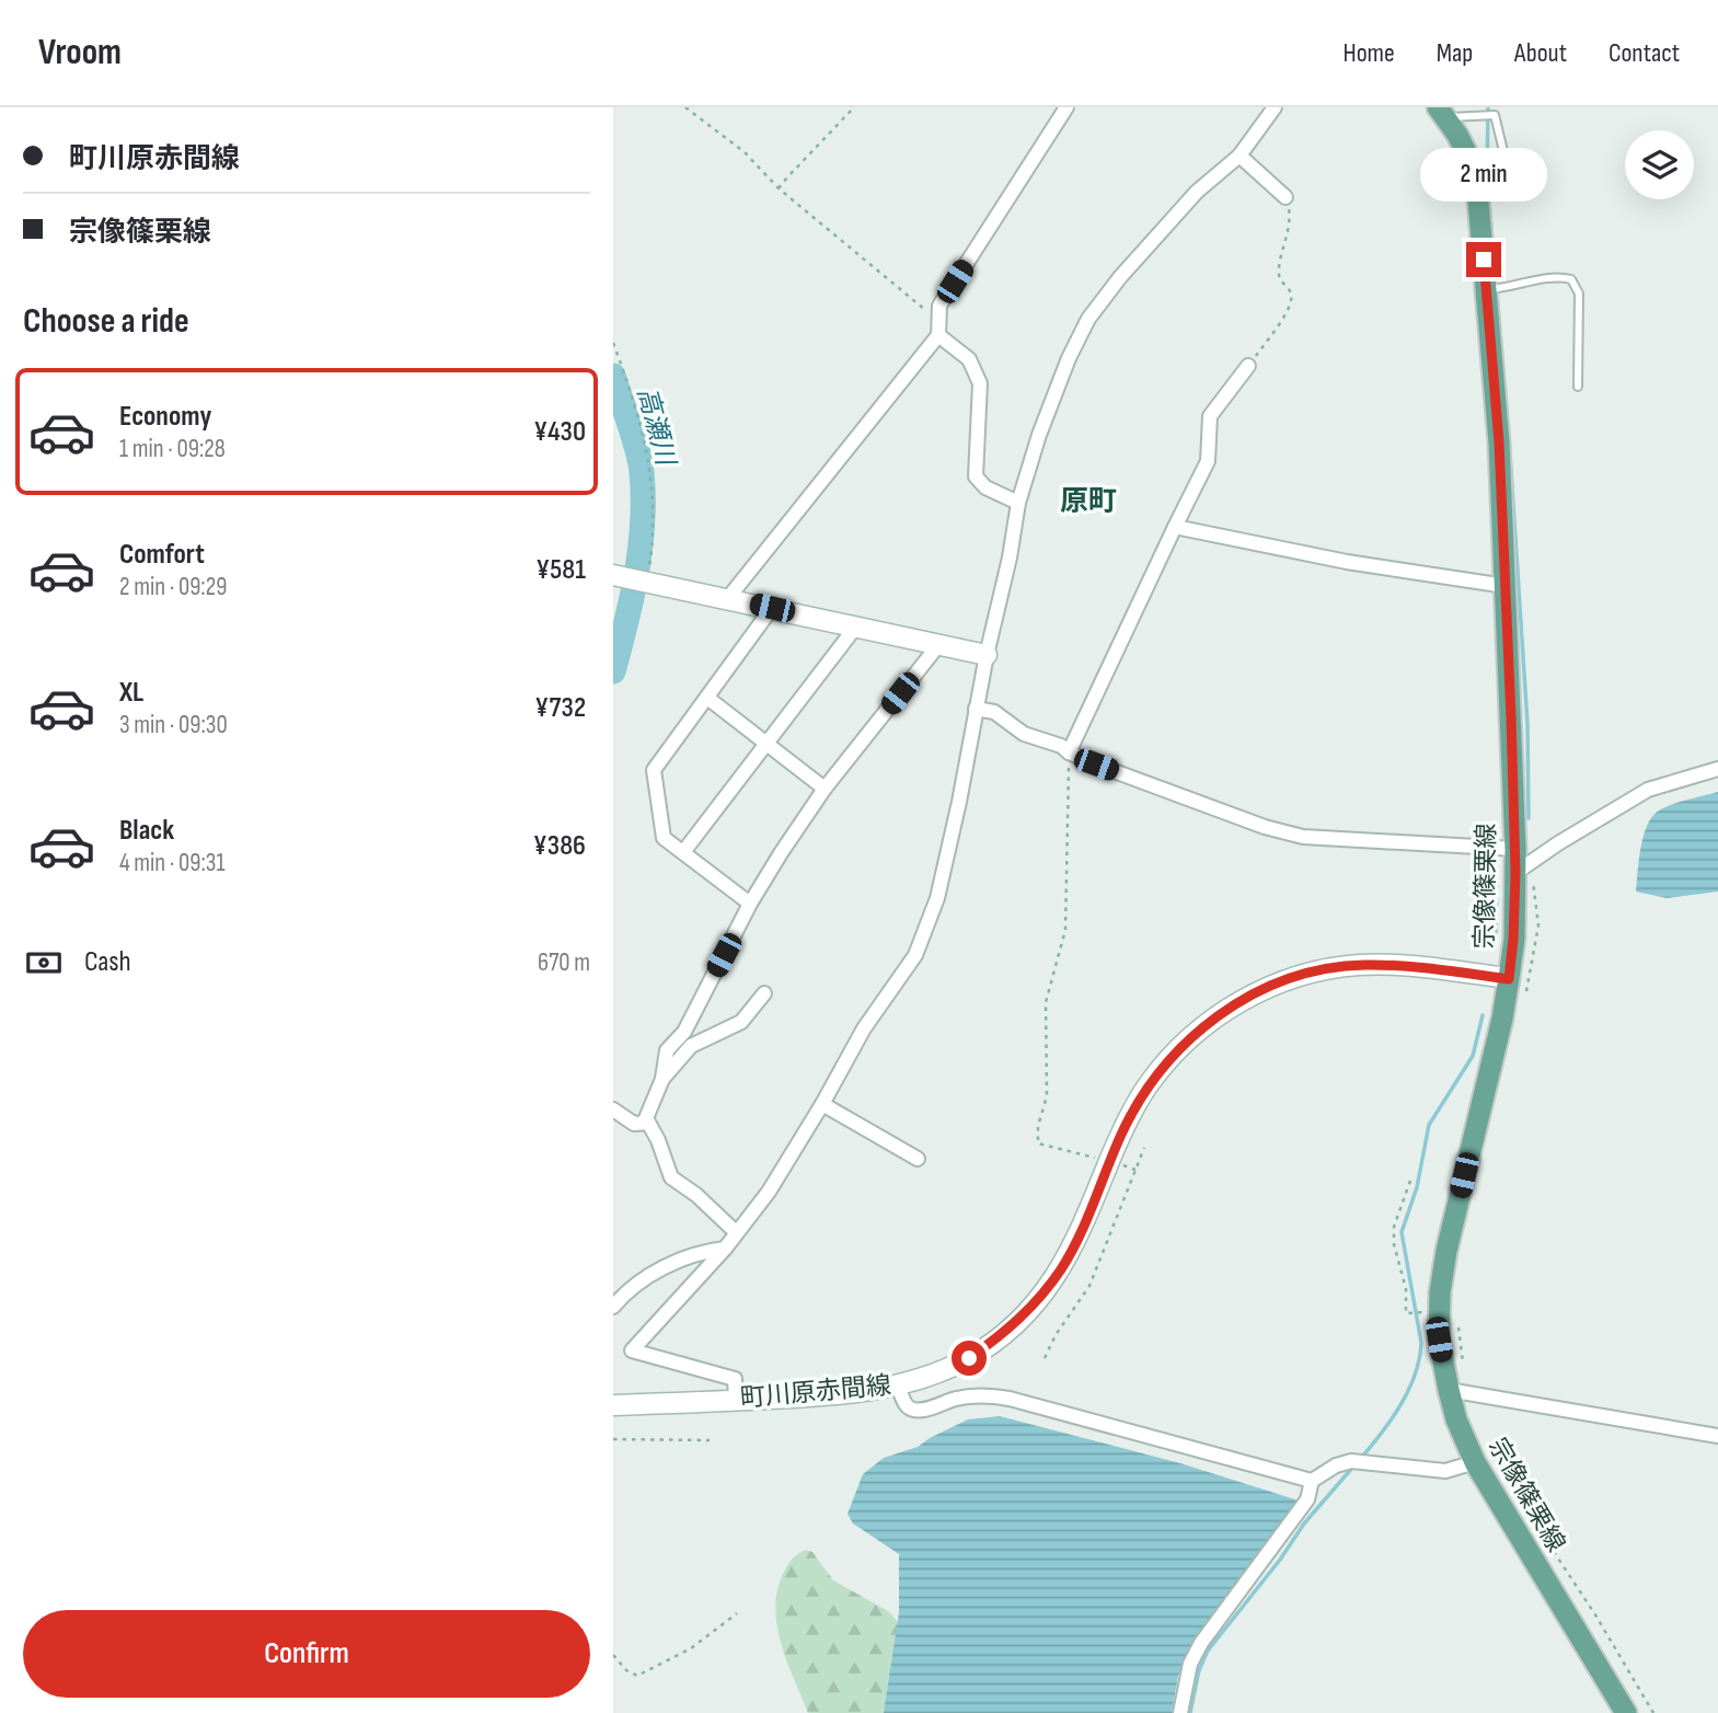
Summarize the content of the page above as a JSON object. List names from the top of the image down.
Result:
{
  "streets": {
    "main road": ["宗像篠栗線", "町川原赤間線"]
  },
  "crossings": [
    ["宗像篠栗線", "町川原赤間線"]
  ],
  "districts": ["原町"],
  "water": ["高瀬川"],
  "page": {
    "header": "Vroom",
    "nav": [
      "Home",
      "Map",
      "About",
      "Contact"
    ],
    "banner": ["町川原赤間線", "宗像篠栗線"],
    "bubble": "2 min",
    "heading": "Choose a ride",
    "list": [
      {
        "name": "Economy",
        "note": "1 min · 09:28",
        "value": "¥430"
      },
      {
        "name": "Comfort",
        "note": "2 min · 09:29",
        "value": "¥581"
      },
      {
        "name": "XL",
        "note": "3 min · 09:30",
        "value": "¥732"
      },
      {
        "name": "Black",
        "note": "4 min · 09:31",
        "value": "¥386"
      }
    ],
    "pay": ["Cash", "670 m"],
    "buttons": "Confirm"
  }
}
